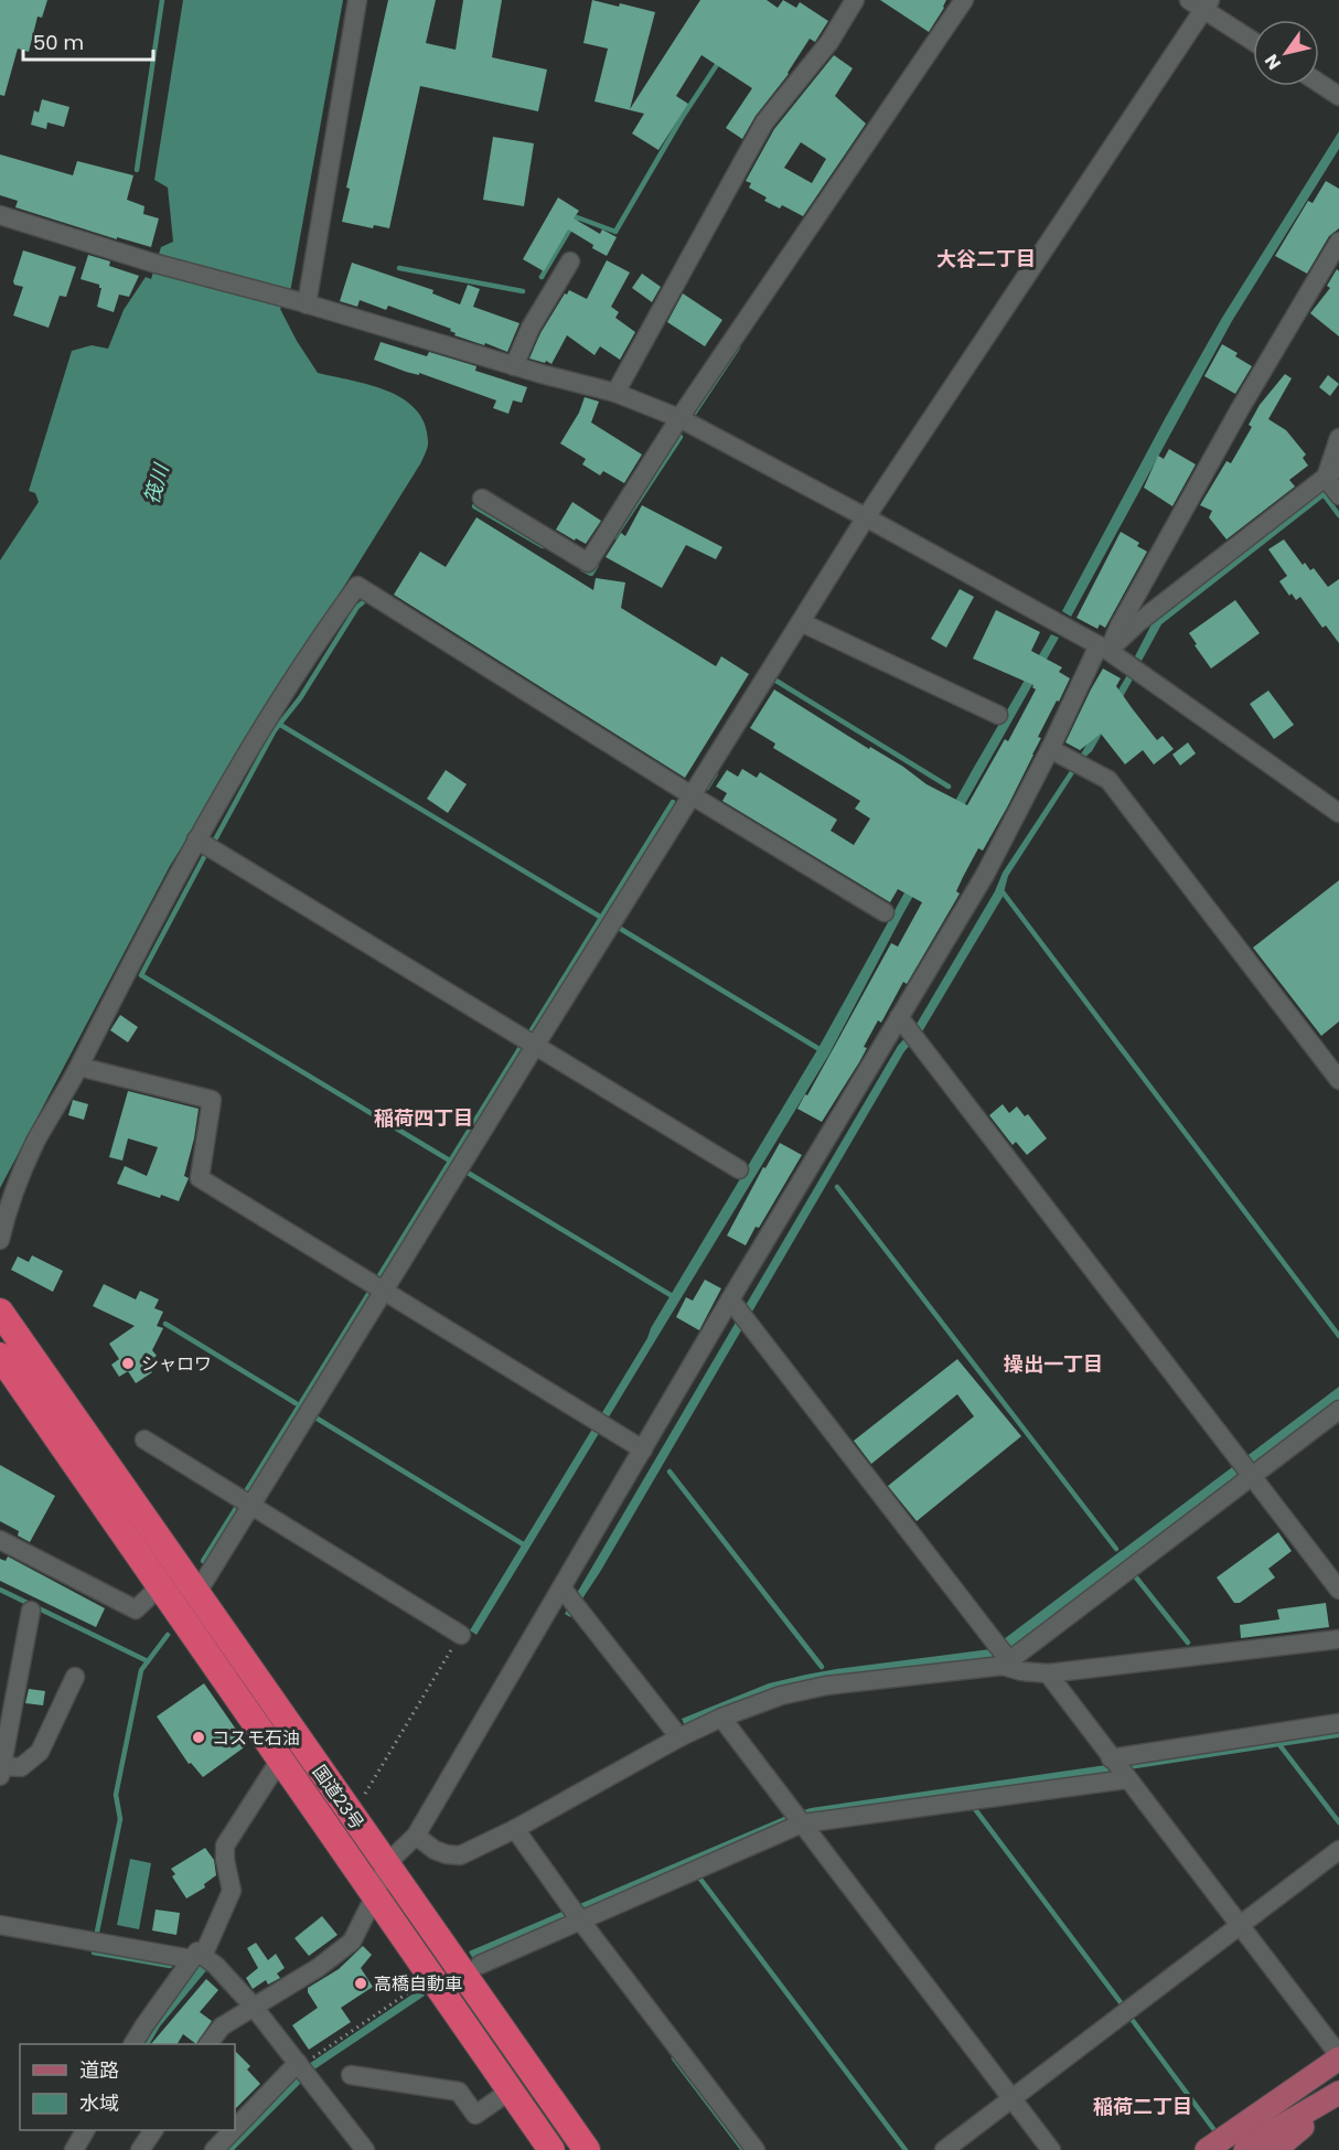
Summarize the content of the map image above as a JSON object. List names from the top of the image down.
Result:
{
  "streets": {
    "highway": ["国道23号"]
  },
  "districts": [
    "大谷二丁目",
    "稲荷四丁目",
    "操出一丁目",
    "稲荷二丁目"
  ],
  "water": ["筏川"],
  "places": ["シャロワ", "コスモ石油", "高橋自動車"],
  "legend": ["道路", "水域"],
  "scale_bar": "50 m",
  "north": "bottom left"
}
